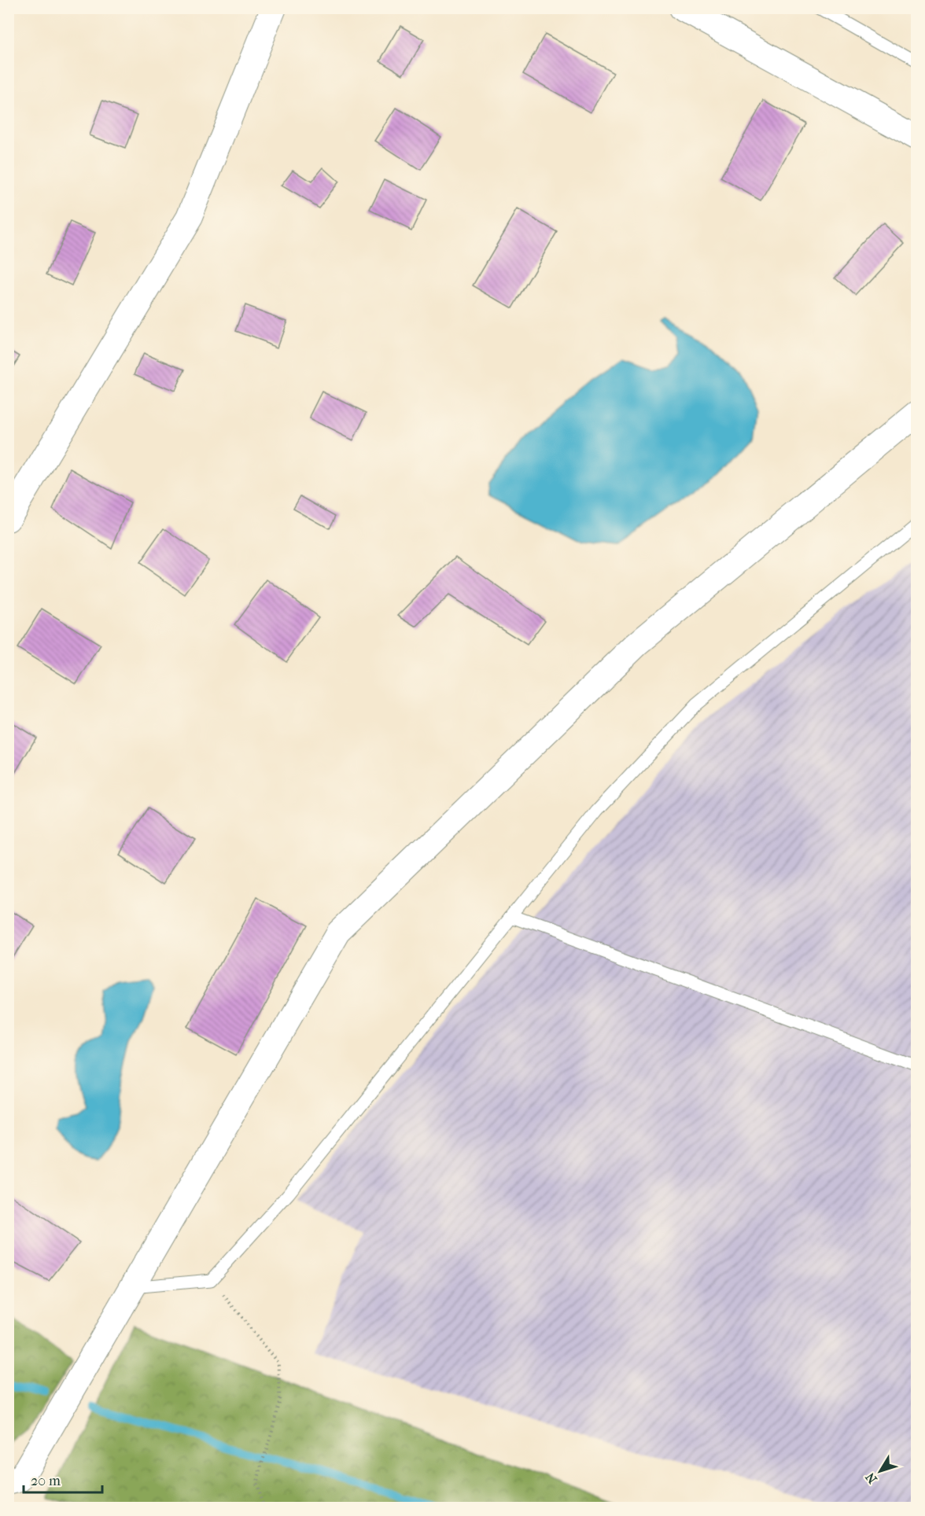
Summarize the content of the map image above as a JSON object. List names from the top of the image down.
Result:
{
  "scale_bar": "20 m",
  "north": "bottom left"
}
